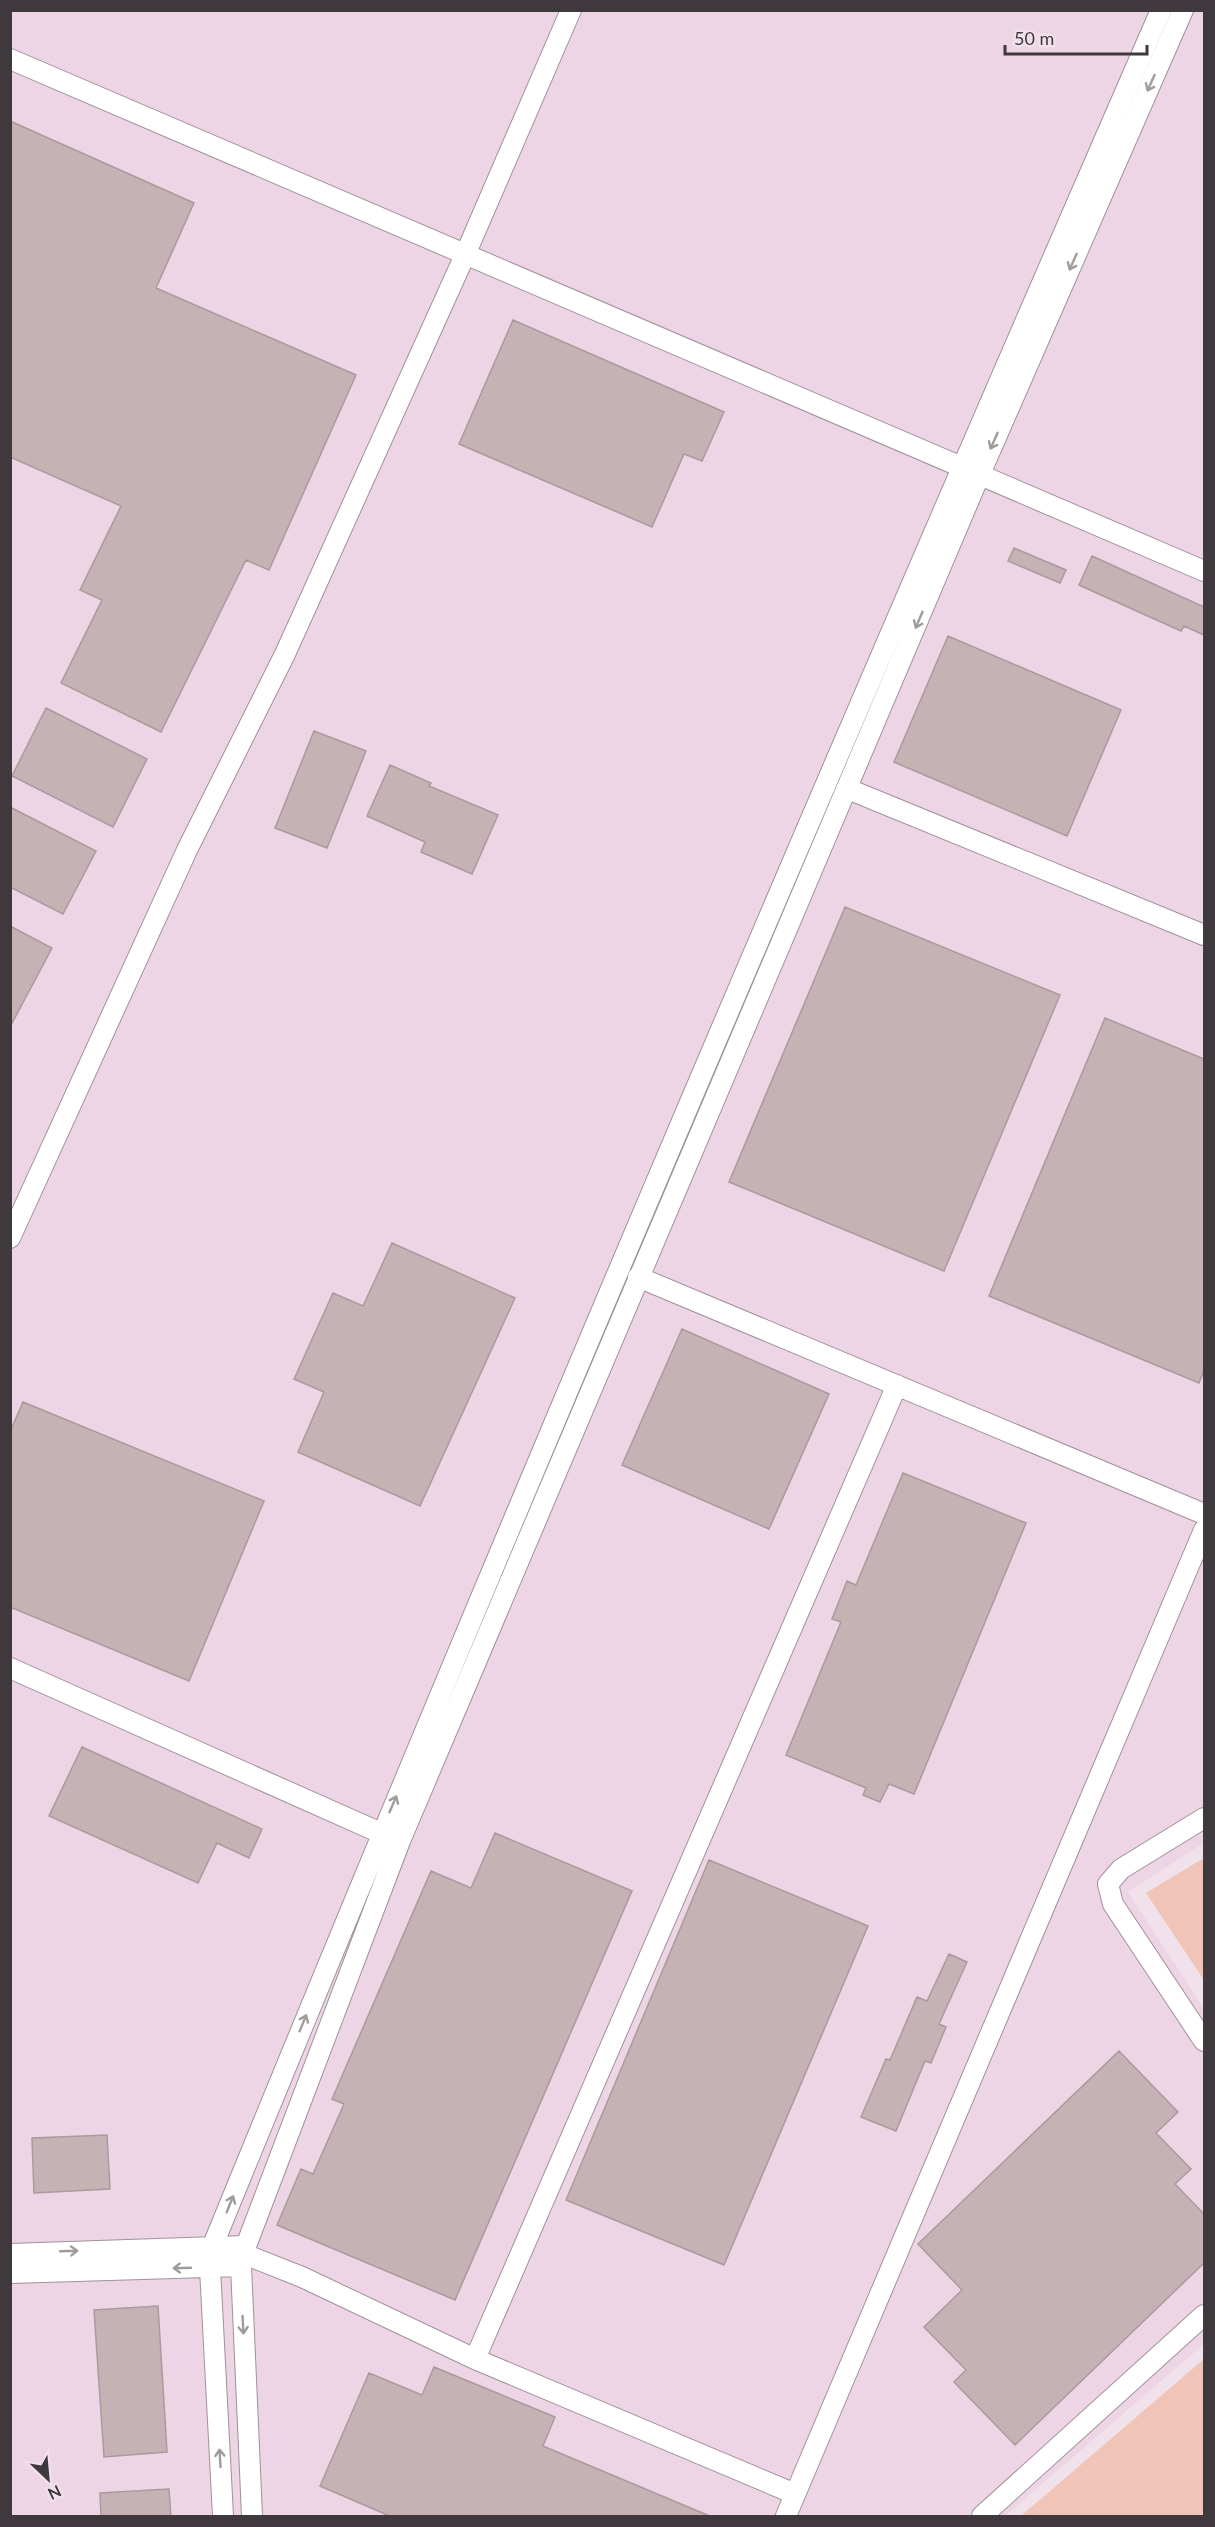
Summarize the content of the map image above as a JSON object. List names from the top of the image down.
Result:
{
  "scale_bar": "50 m",
  "north": "bottom right"
}
